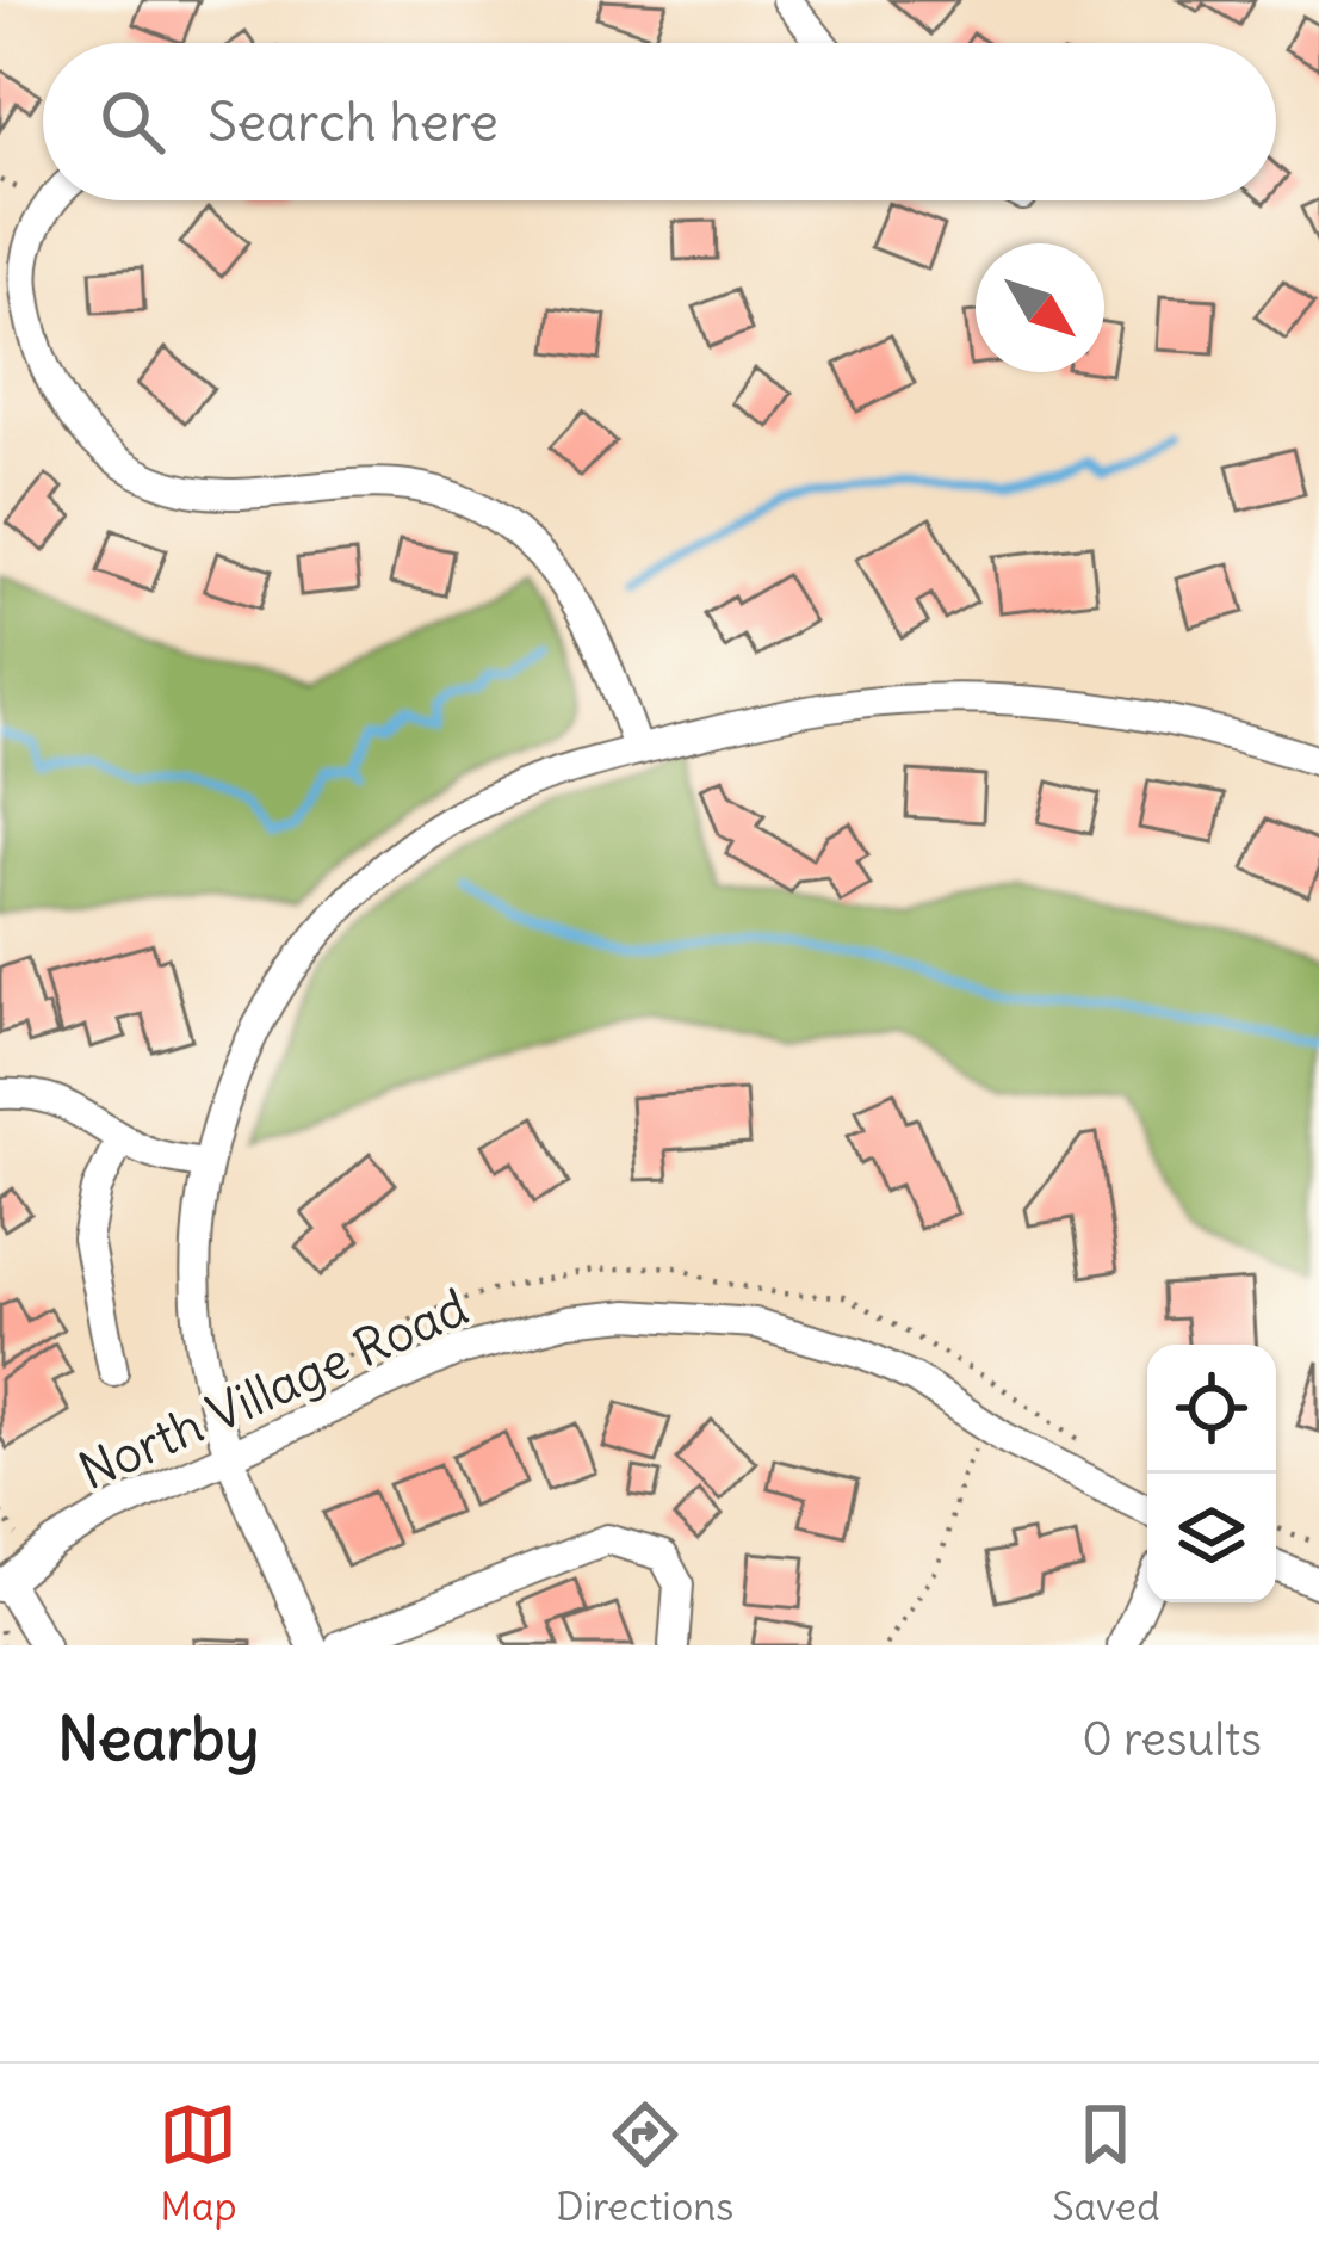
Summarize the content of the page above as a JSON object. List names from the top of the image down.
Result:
{
  "streets": {
    "street": ["North Village Road"]
  },
  "north": "bottom right",
  "page": {
    "search": "Search here",
    "heading": ["Nearby", "0 results"],
    "nav": ["Map", "Directions", "Saved"]
  }
}
